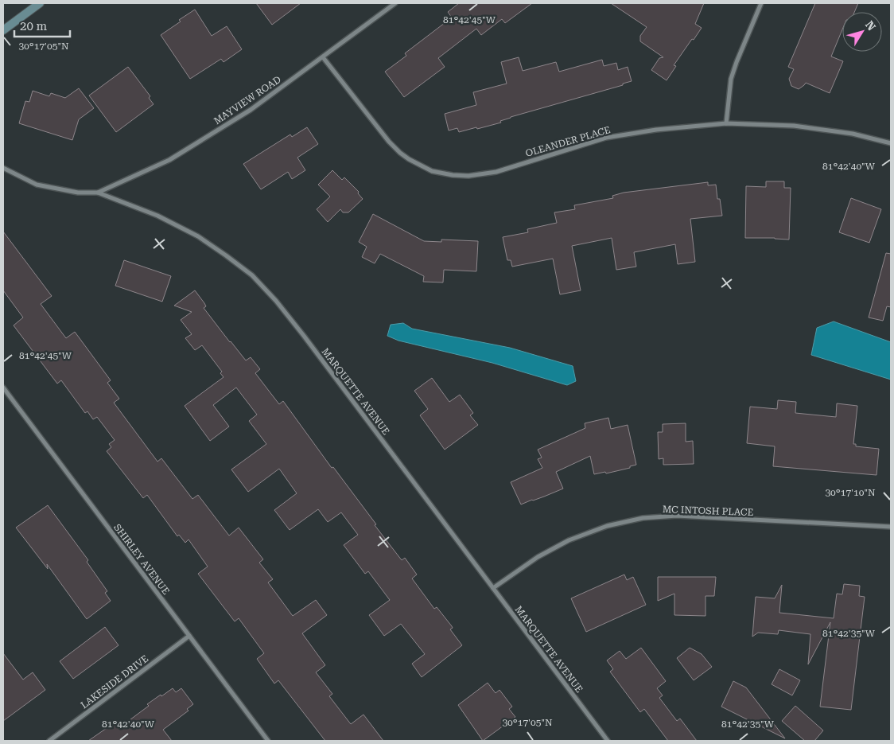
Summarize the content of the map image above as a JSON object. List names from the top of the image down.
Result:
{
  "streets": {
    "street": [
      "MAYVIEW ROAD",
      "OLEANDER PLACE",
      "MARQUETTE AVENUE",
      "MC INTOSH PLACE",
      "SHIRLEY AVENUE",
      "LAKESIDE DRIVE"
    ]
  },
  "crossings": [
    ["MAYVIEW ROAD", "OLEANDER PLACE"],
    ["MAYVIEW ROAD", "MARQUETTE AVENUE"],
    ["MARQUETTE AVENUE", "MC INTOSH PLACE"],
    ["SHIRLEY AVENUE", "LAKESIDE DRIVE"]
  ],
  "scale_bar": "20 m",
  "north": "top right",
  "coordinates": [
    "81°42'45\"W",
    "30°17'05\"N",
    "81°42'40\"W",
    "30°17'10\"N",
    "81°42'35\"W"
  ]
}
